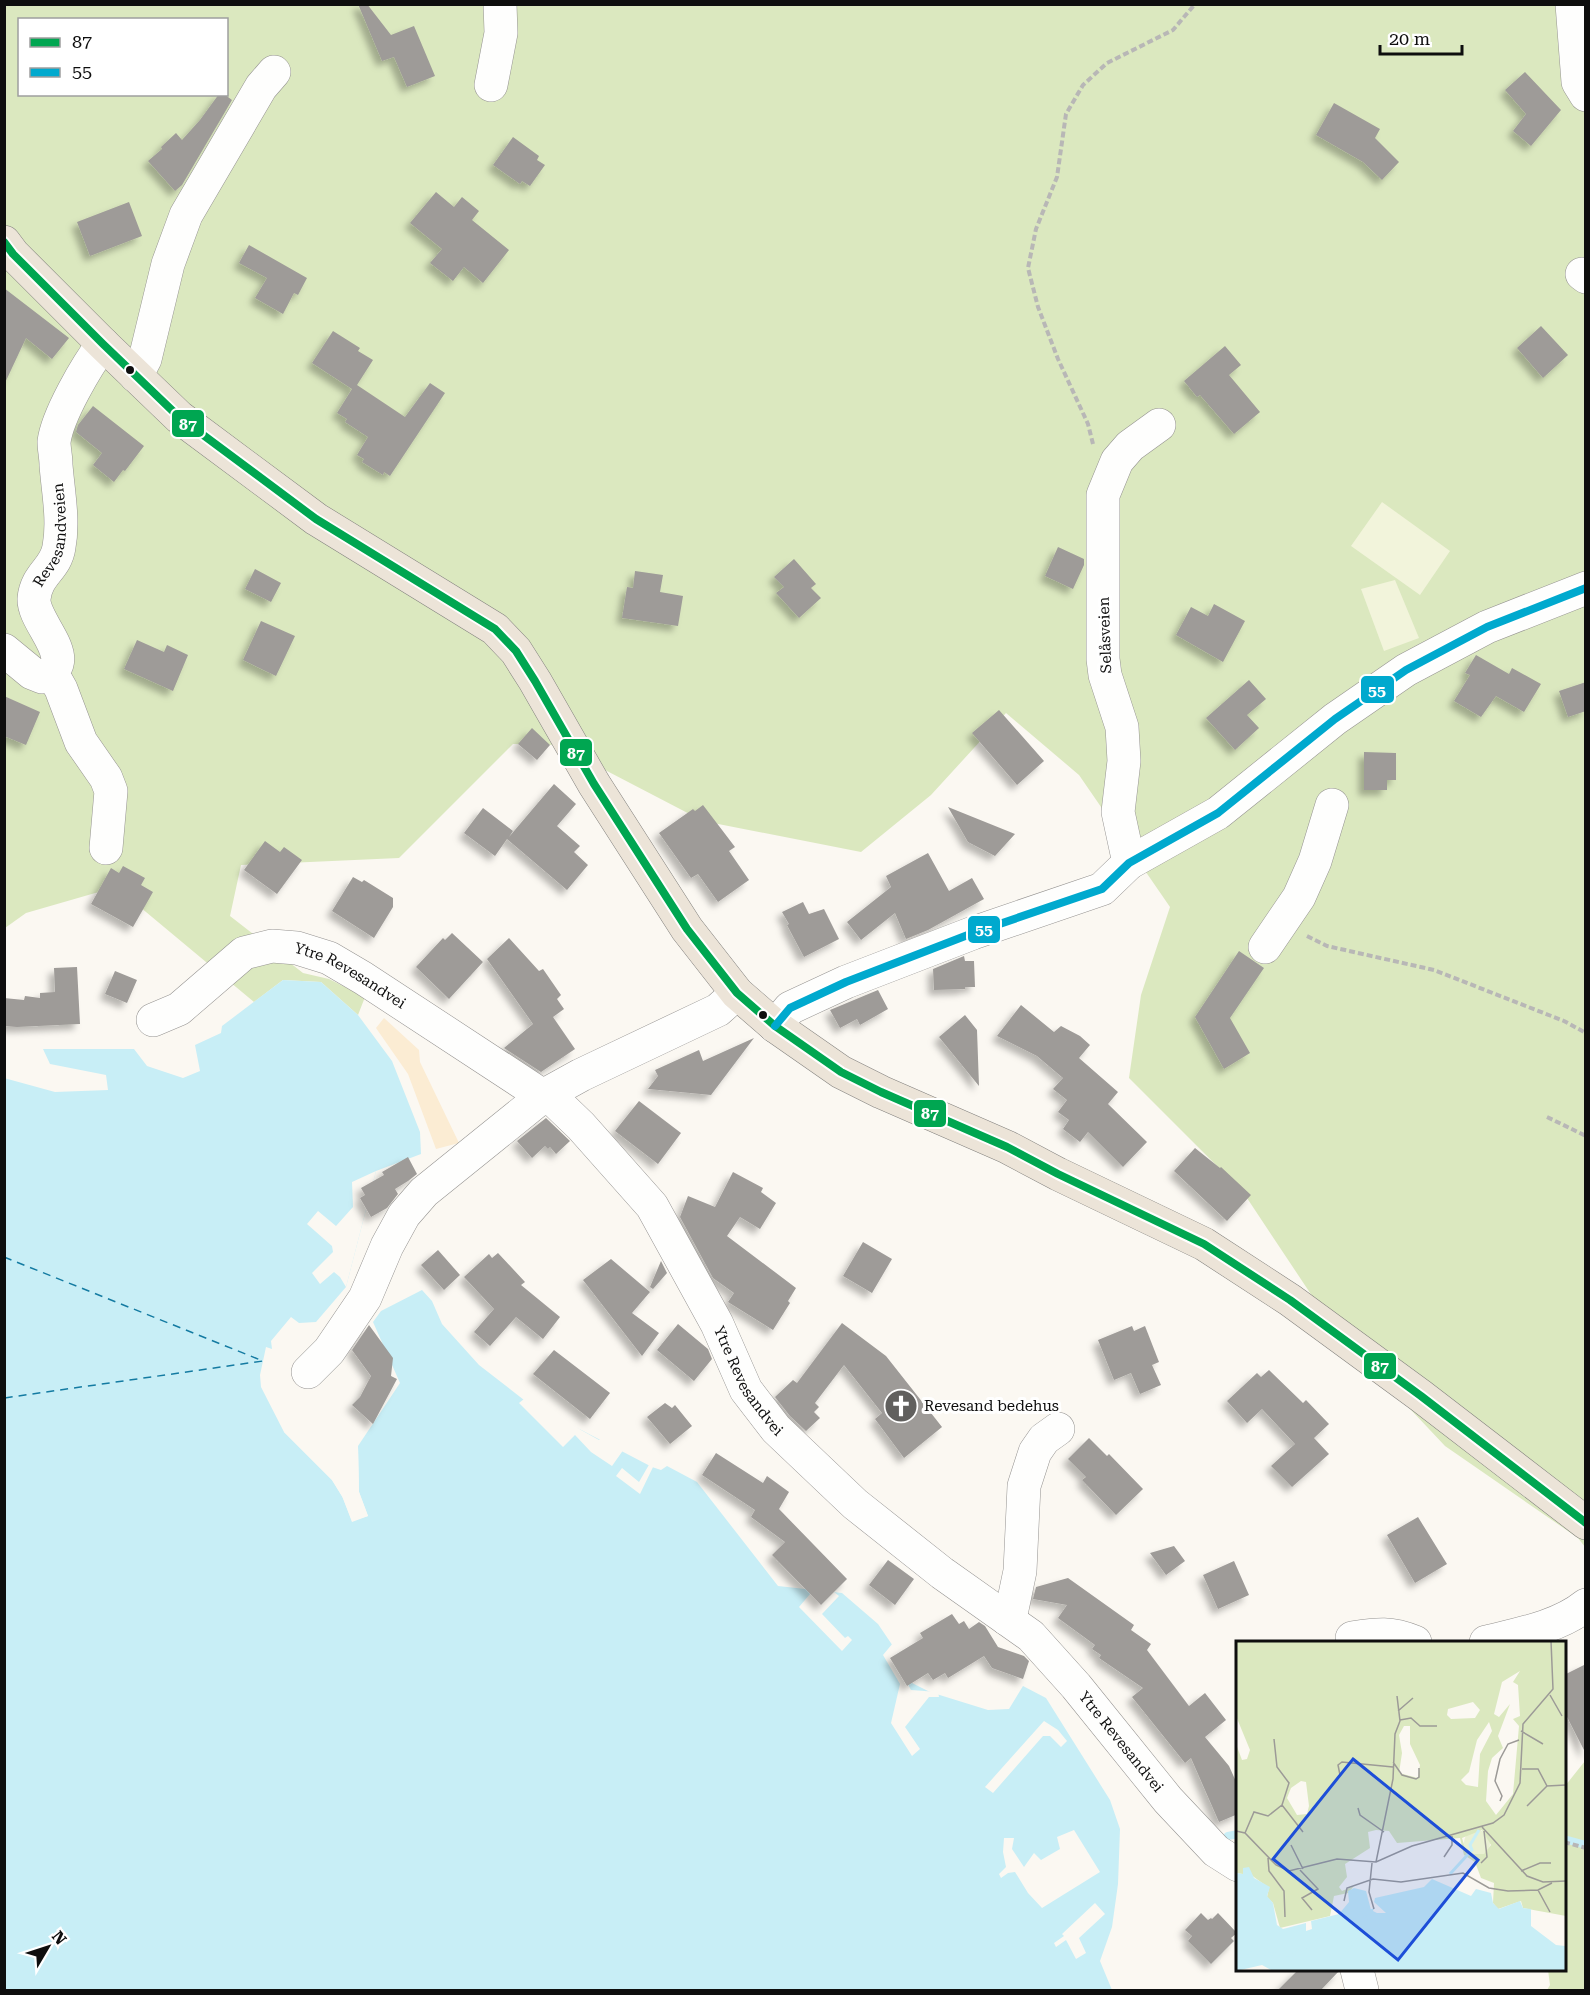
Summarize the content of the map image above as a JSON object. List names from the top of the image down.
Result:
{
  "streets": {
    "street": ["Revesandveien", "Selåsveien", "Ytre Revesandvei"]
  },
  "places": {
    "church": ["Revesand bedehus"]
  },
  "lines": ["transit line 87", "transit line 55"],
  "legend": ["87", "55"],
  "scale_bar": "20 m",
  "north": "top right"
}
